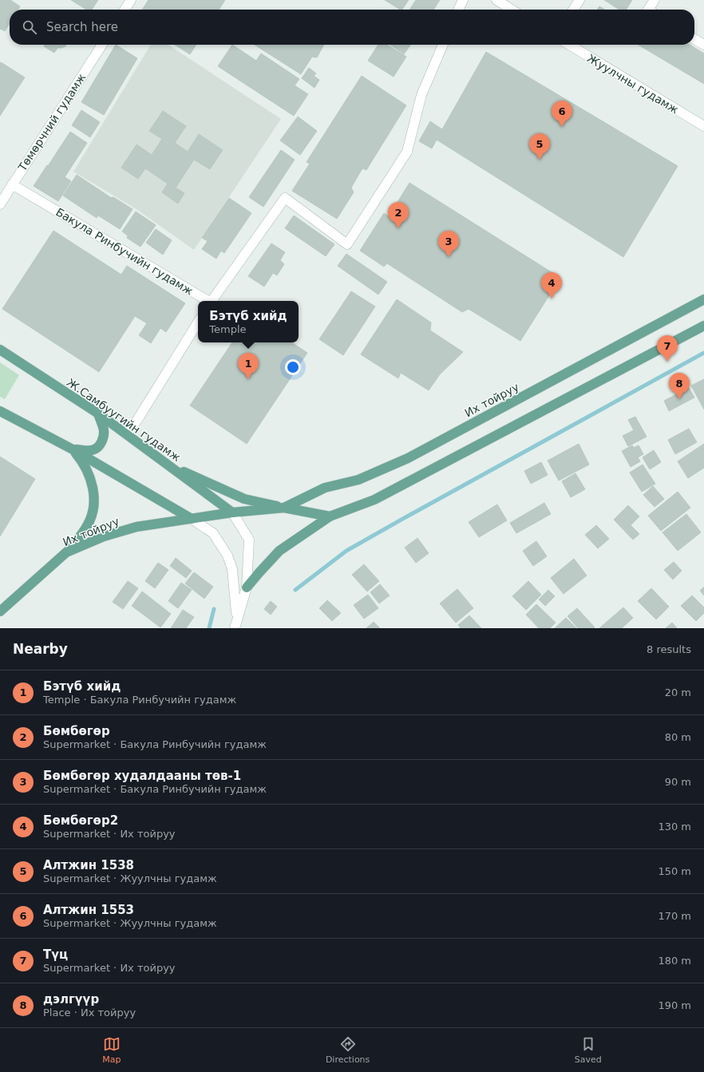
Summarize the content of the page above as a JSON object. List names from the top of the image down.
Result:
{
  "streets": {
    "main road": ["Их тойруу", "Ж.Самбуугийн гудамж"],
    "street": ["Жуулчны гудамж", "Төмөрчний гудамж", "Бакула Ринбучийн гудамж"]
  },
  "crossings": [
    ["Төмөрчний гудамж", "Бакула Ринбучийн гудамж"],
    ["Их тойруу", "Ж.Самбуугийн гудамж"]
  ],
  "page": {
    "search": "Search here",
    "pins": [
      "6",
      "5",
      "2",
      "3",
      "4",
      "7",
      "1",
      "8"
    ],
    "popup": ["Бэтүб хийд", "Temple"],
    "heading": ["Nearby", "8 results"],
    "list": [
      {
        "mark": "1",
        "name": "Бэтүб хийд",
        "note": "Temple · Бакула Ринбучийн гудамж",
        "value": "20 m"
      },
      {
        "mark": "2",
        "name": "Бөмбөгөр",
        "note": "Supermarket · Бакула Ринбучийн гудамж",
        "value": "80 m"
      },
      {
        "mark": "3",
        "name": "Бөмбөгөр худалдааны төв-1",
        "note": "Supermarket · Бакула Ринбучийн гудамж",
        "value": "90 m"
      },
      {
        "mark": "4",
        "name": "Бөмбөгөр2",
        "note": "Supermarket · Их тойруу",
        "value": "130 m"
      },
      {
        "mark": "5",
        "name": "Алтжин 1538",
        "note": "Supermarket · Жуулчны гудамж",
        "value": "150 m"
      },
      {
        "mark": "6",
        "name": "Алтжин 1553",
        "note": "Supermarket · Жуулчны гудамж",
        "value": "170 m"
      },
      {
        "mark": "7",
        "name": "Түц",
        "note": "Supermarket · Их тойруу",
        "value": "180 m"
      },
      {
        "mark": "8",
        "name": "дэлгүүр",
        "note": "Place · Их тойруу",
        "value": "190 m"
      }
    ],
    "nav": ["Map", "Directions", "Saved"]
  }
}
